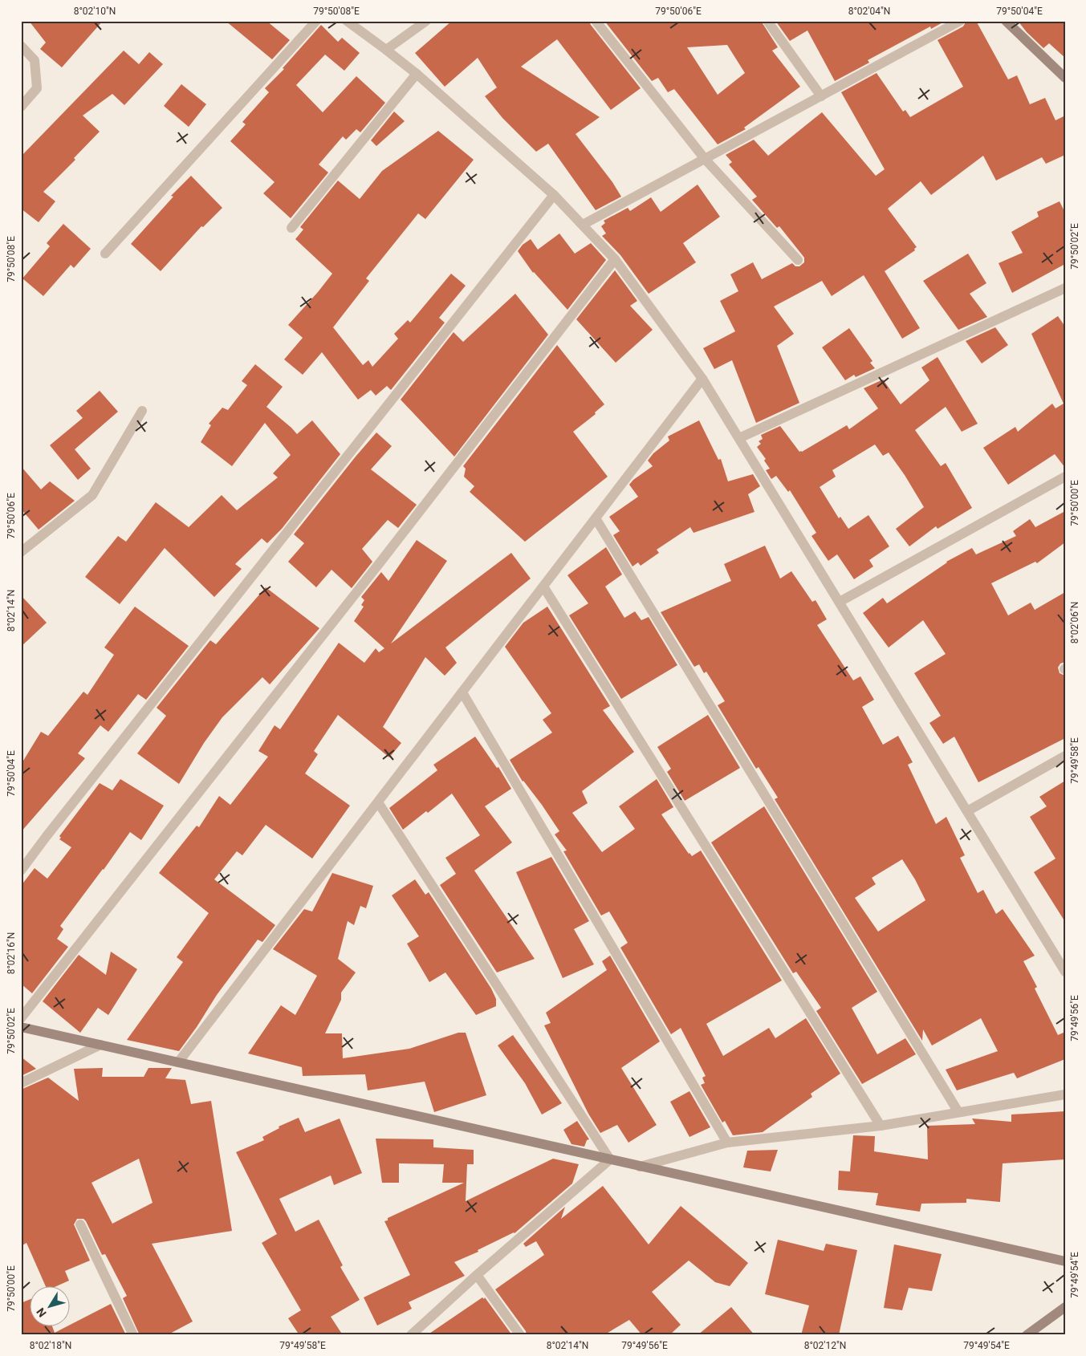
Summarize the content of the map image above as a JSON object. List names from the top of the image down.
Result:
{
  "north": "bottom left",
  "coordinates": [
    "8°02'10\"N",
    "79°50'08\"E",
    "79°50'06\"E",
    "8°02'04\"N",
    "79°50'04\"E",
    "79°50'02\"E",
    "79°50'00\"E",
    "8°02'14\"N",
    "8°02'06\"N",
    "79°49'58\"E",
    "8°02'16\"N",
    "79°49'56\"E",
    "79°49'54\"E",
    "8°02'18\"N",
    "8°02'12\"N"
  ]
}
